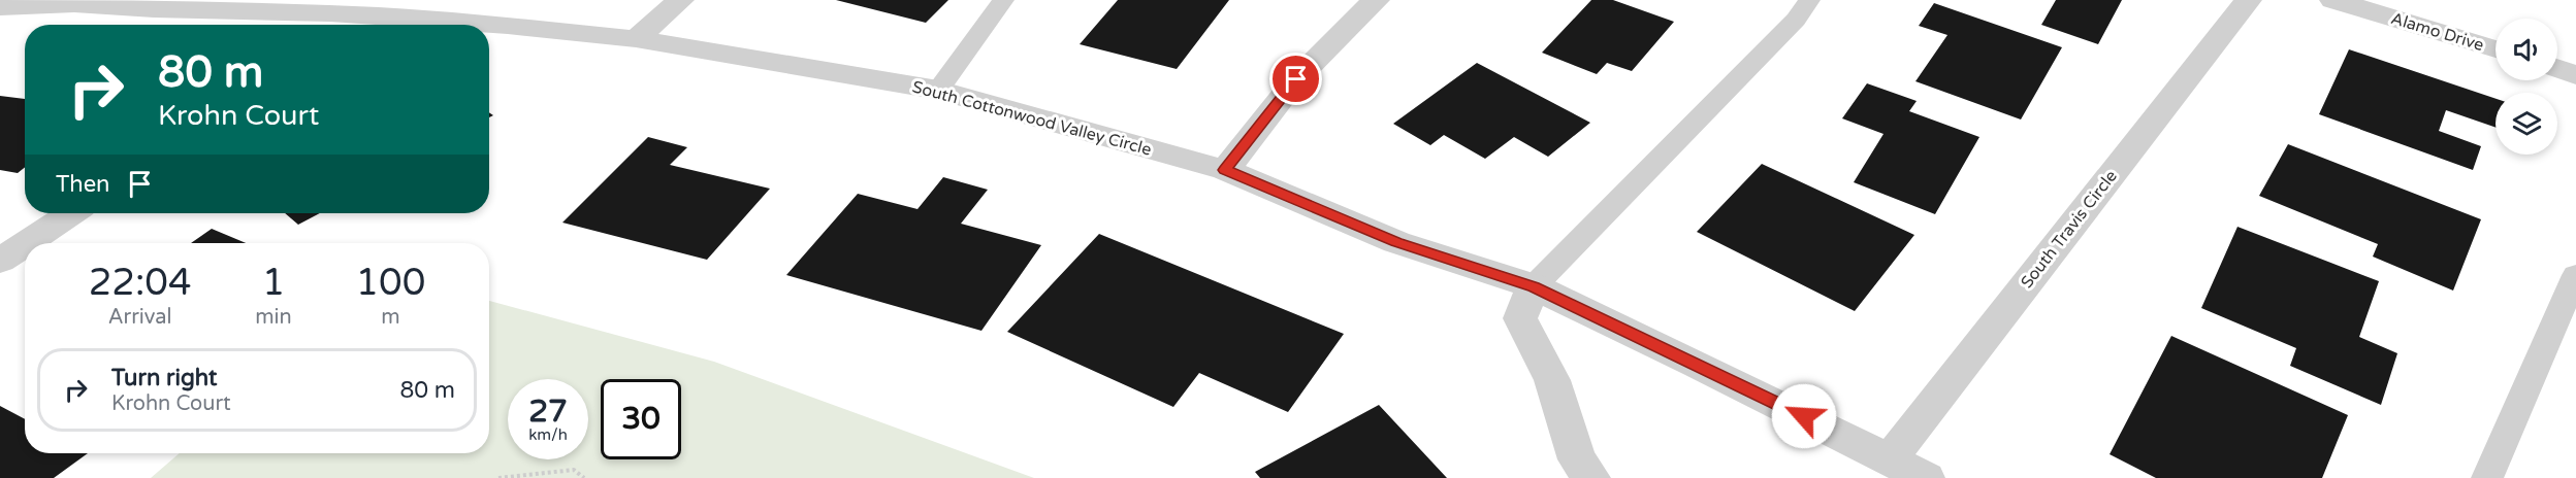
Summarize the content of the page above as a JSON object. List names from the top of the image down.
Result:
{
  "streets": {
    "street": ["Alamo Drive", "South Cottonwood Valley Circle", "South Travis Circle"]
  },
  "crossings": [
    ["South Cottonwood Valley Circle", "South Travis Circle"]
  ],
  "page": {
    "turn": ["80 m", "Krohn Court"],
    "then": "Then",
    "eta": [
      "22:04",
      "Arrival",
      "1",
      "min",
      "100",
      "m"
    ],
    "list": [
      {
        "name": "Turn right",
        "note": "Krohn Court",
        "value": "80 m"
      }
    ],
    "speed": "27 km/h",
    "limit": "30"
  }
}
